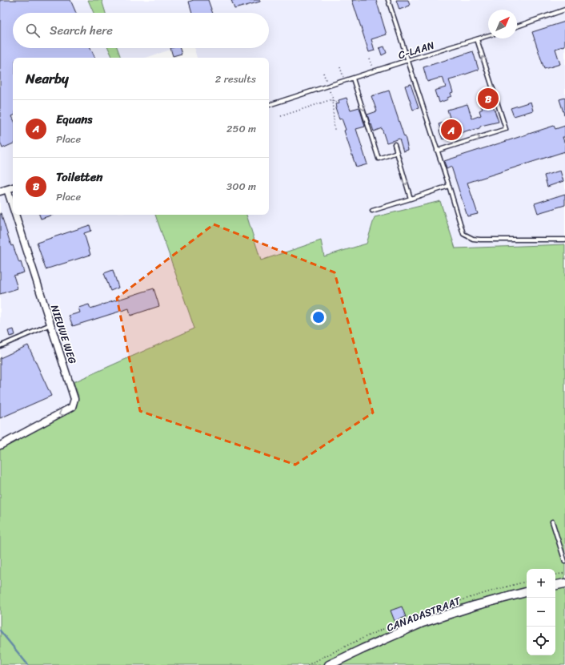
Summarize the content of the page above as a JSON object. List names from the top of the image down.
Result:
{
  "streets": {
    "street": ["NIEUWE WEG", "CANADASTRAAT"],
    "lane": ["C-LAAN"]
  },
  "north": "top right",
  "page": {
    "search": "Search here",
    "heading": ["Nearby", "2 results"],
    "pins": ["B", "A"],
    "list": [
      {
        "mark": "A",
        "name": "Equans",
        "note": "Place",
        "value": "250 m"
      },
      {
        "mark": "B",
        "name": "Toiletten",
        "note": "Place",
        "value": "300 m"
      }
    ],
    "map_buttons": ["+", "−"]
  }
}
